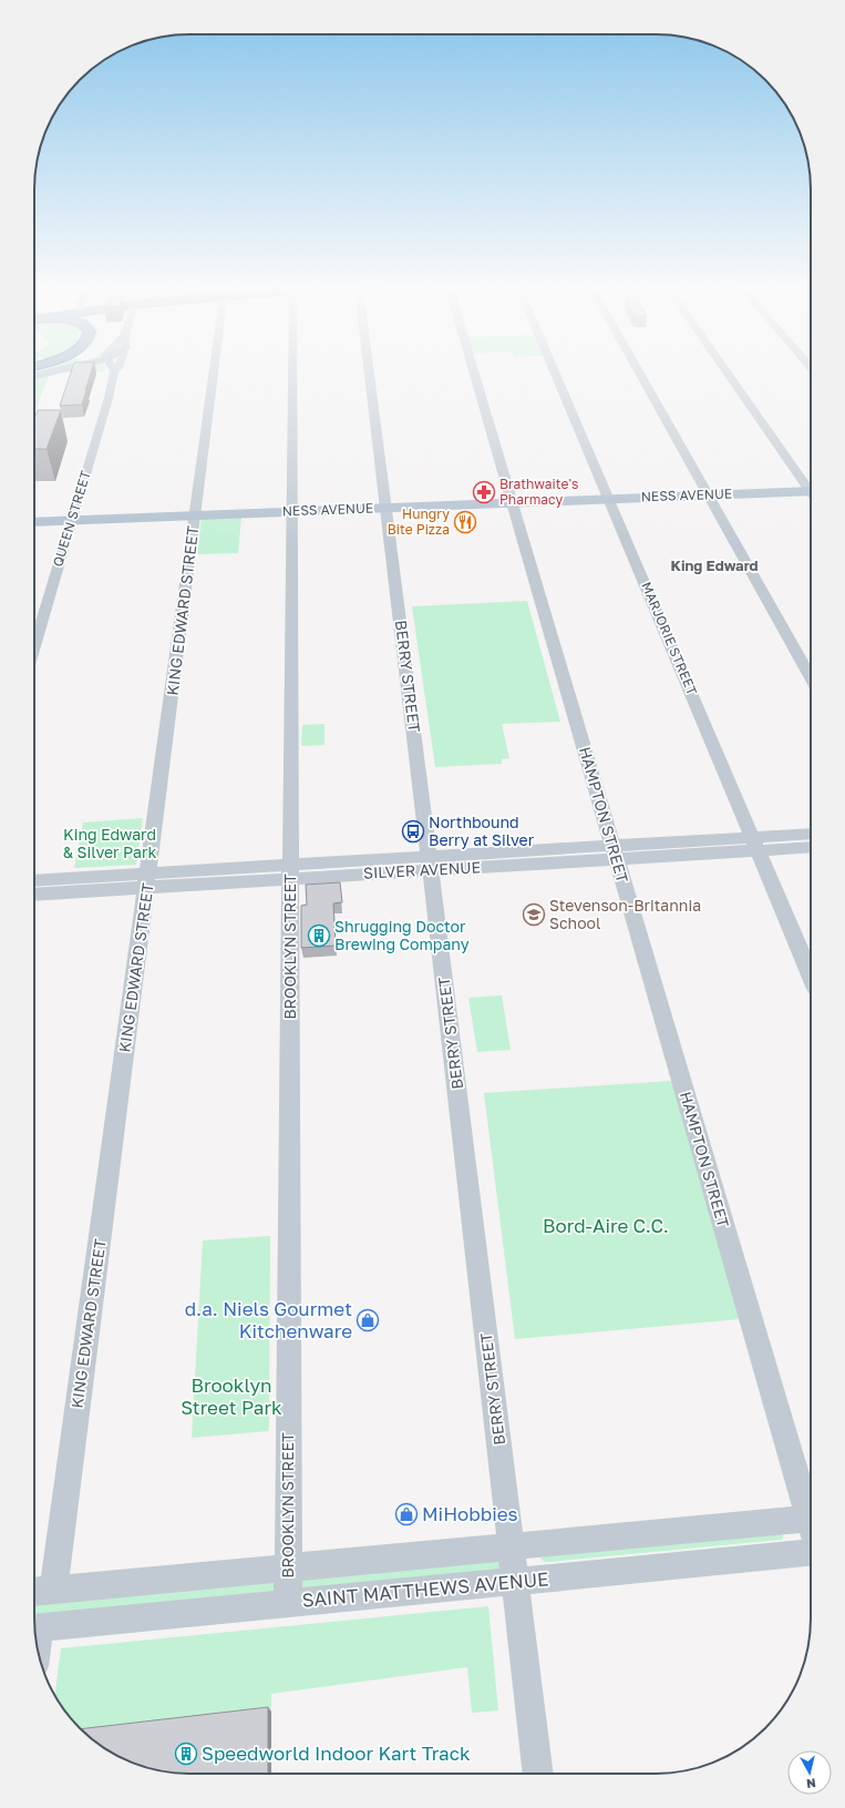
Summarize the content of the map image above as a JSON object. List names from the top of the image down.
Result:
{
  "streets": {
    "main road": ["NESS AVENUE"],
    "street": [
      "QUEEN STREET",
      "KING EDWARD STREET",
      "MARJORIE STREET",
      "BERRY STREET",
      "HAMPTON STREET",
      "SILVER AVENUE",
      "BROOKLYN STREET",
      "SAINT MATTHEWS AVENUE"
    ]
  },
  "crossings": [
    ["NESS AVENUE", "QUEEN STREET"],
    ["NESS AVENUE", "KING EDWARD STREET"],
    ["NESS AVENUE", "MARJORIE STREET"],
    ["NESS AVENUE", "BERRY STREET"],
    ["NESS AVENUE", "HAMPTON STREET"],
    ["NESS AVENUE", "BROOKLYN STREET"],
    ["KING EDWARD STREET", "SILVER AVENUE"],
    ["KING EDWARD STREET", "SAINT MATTHEWS AVENUE"],
    ["MARJORIE STREET", "SILVER AVENUE"],
    ["BERRY STREET", "SILVER AVENUE"],
    ["BERRY STREET", "SAINT MATTHEWS AVENUE"],
    ["HAMPTON STREET", "SILVER AVENUE"],
    ["SILVER AVENUE", "BROOKLYN STREET"],
    ["BROOKLYN STREET", "SAINT MATTHEWS AVENUE"]
  ],
  "districts": ["King Edward"],
  "parks": ["King Edward & Silver Park", "Bord-Aire C.C.", "Brooklyn Street Park"],
  "places": {
    "pharmacy": ["Brathwaite's Pharmacy"],
    "restaurant": ["Hungry Bite Pizza"],
    "bus stop": ["Northbound Berry at Silver"],
    "school or university": ["Stevenson-Britannia School"],
    "building": ["Shrugging Doctor Brewing Company", "Speedworld Indoor Kart Track"],
    "shop": ["d.a. Niels Gourmet Kitchenware", "MiHobbies"]
  },
  "north": "bottom"
}
